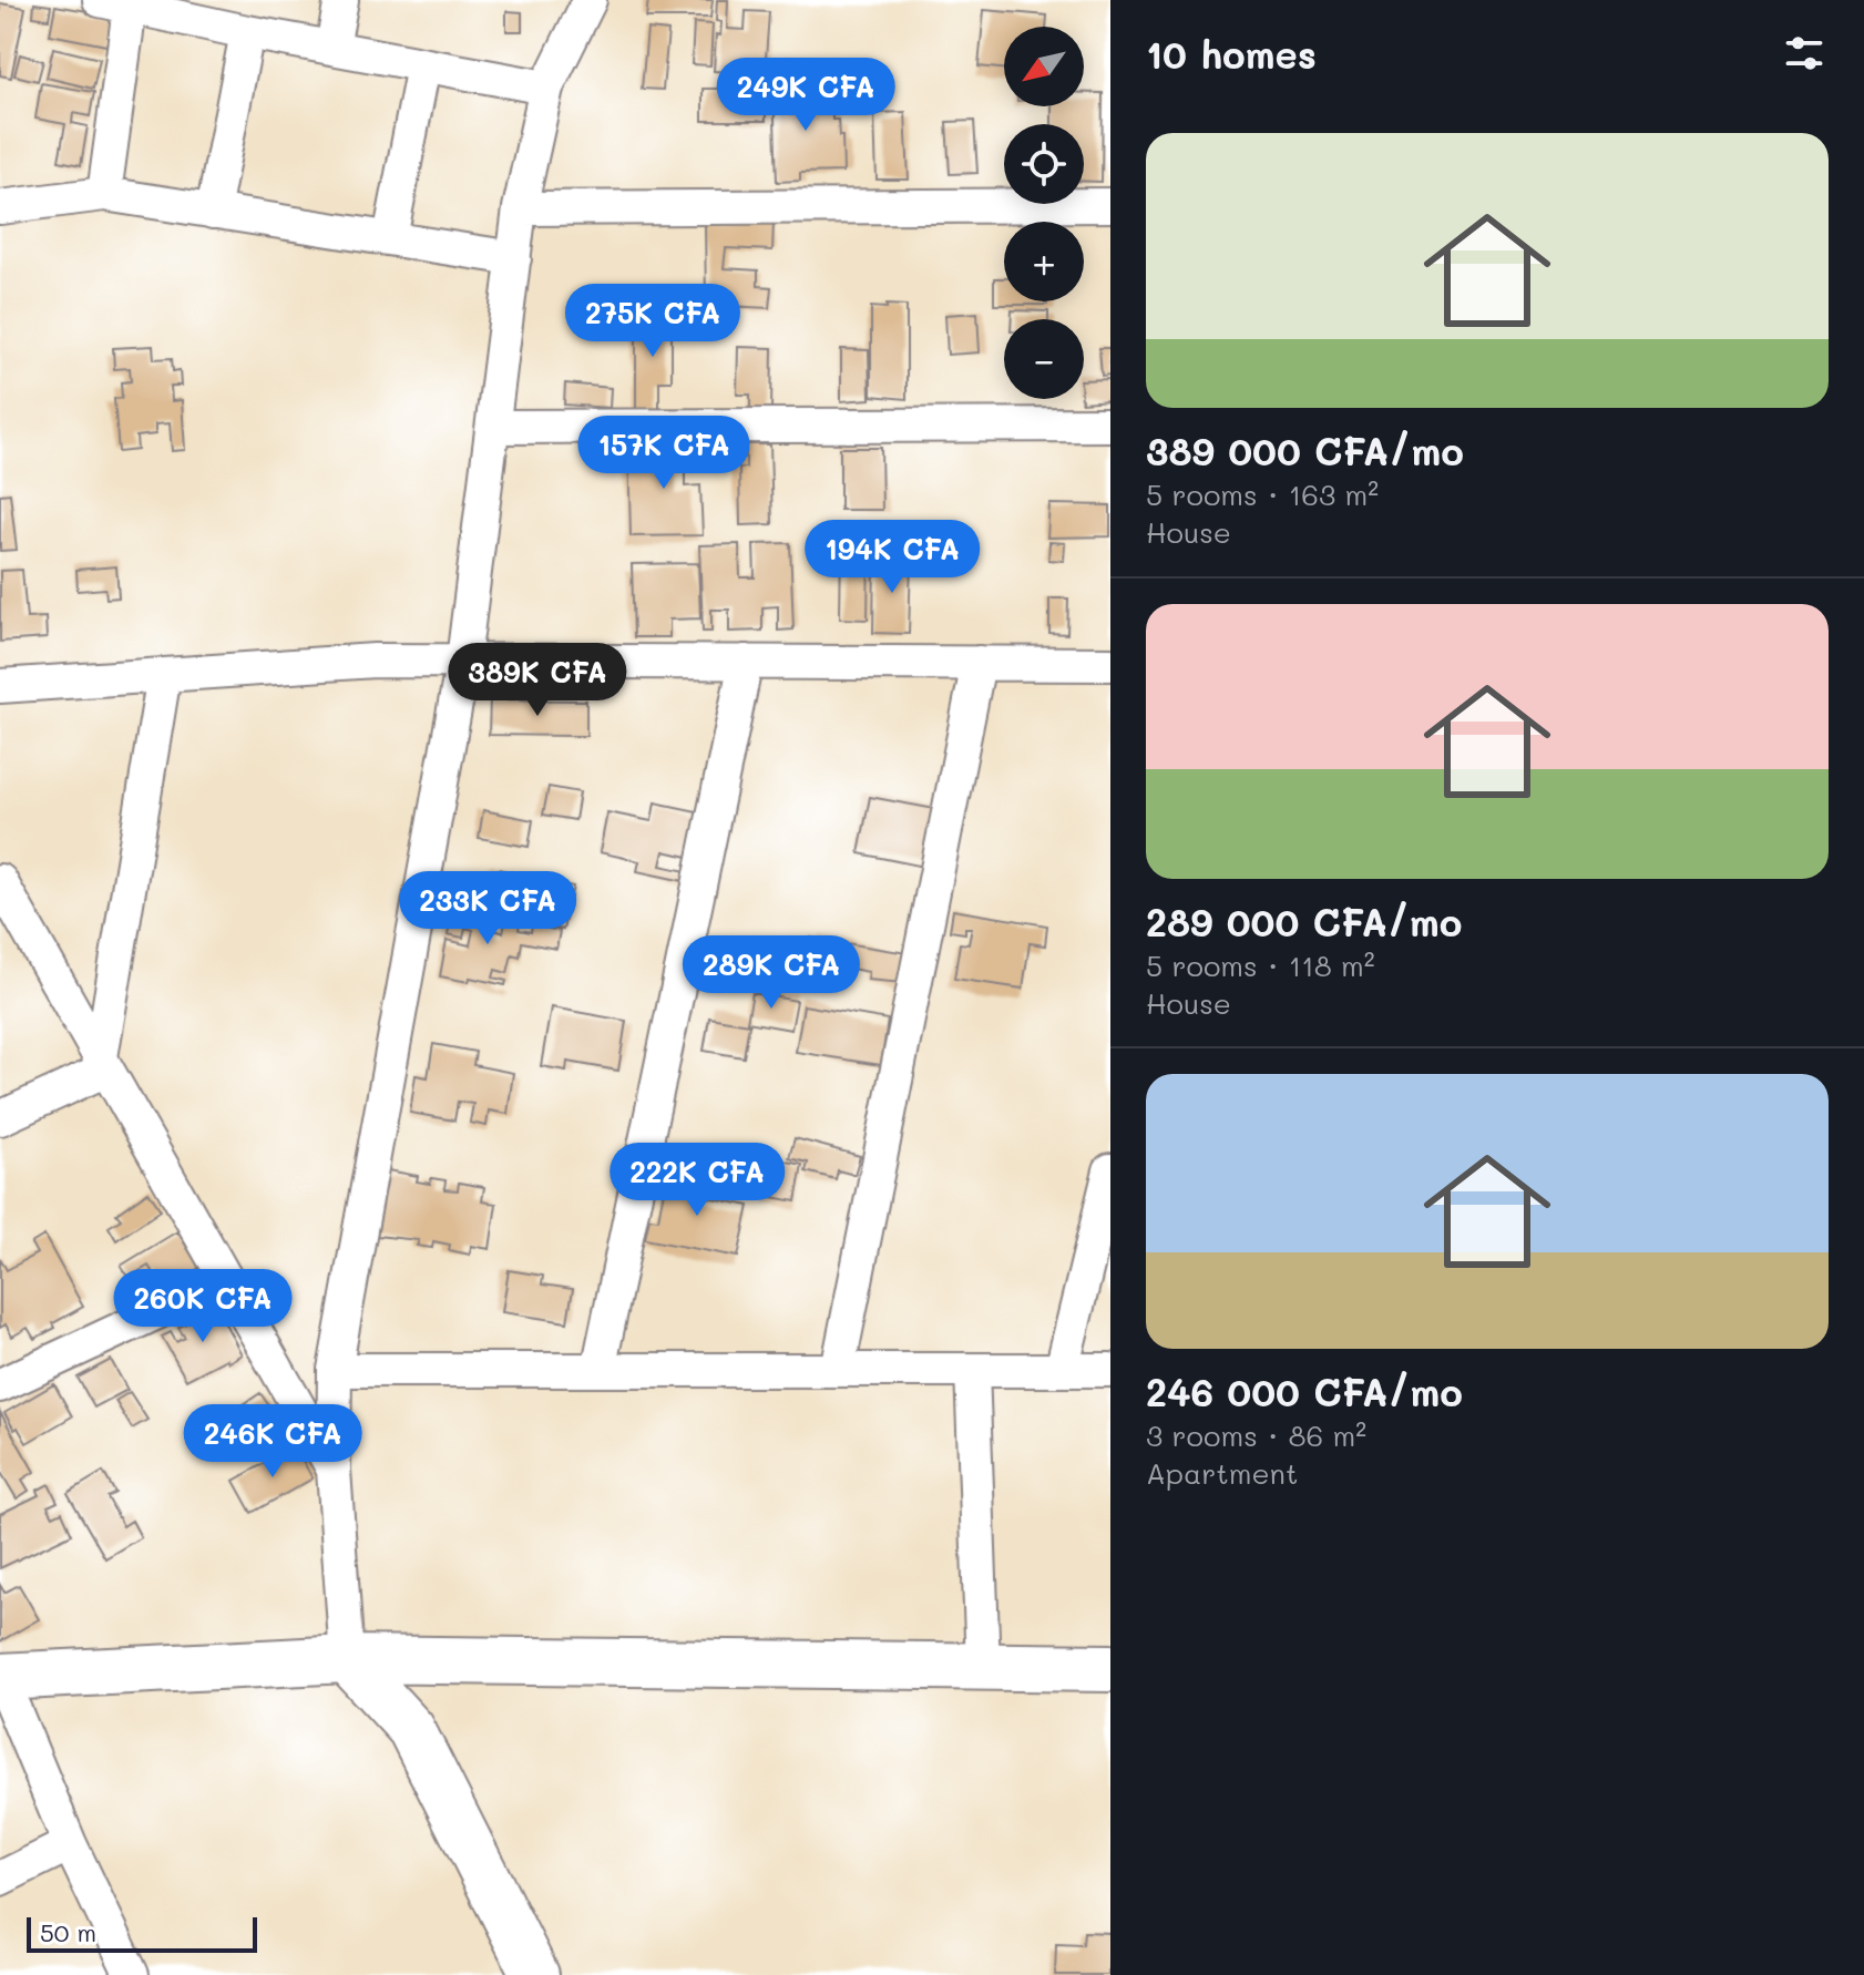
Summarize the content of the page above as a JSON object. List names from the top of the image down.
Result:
{
  "scale_bar": "50 m",
  "north": "bottom left",
  "page": {
    "heading": "10 homes",
    "map_buttons": ["+", "−"],
    "price": [
      "249K CFA",
      "275K CFA",
      "157K CFA",
      "194K CFA",
      "389K CFA",
      "233K CFA",
      "289K CFA",
      "222K CFA",
      "260K CFA",
      "246K CFA"
    ],
    "list": [
      {
        "name": "389 000 CFA/mo",
        "note": "5 rooms · 163 m² · House"
      },
      {
        "name": "289 000 CFA/mo",
        "note": "5 rooms · 118 m² · House"
      },
      {
        "name": "246 000 CFA/mo",
        "note": "3 rooms · 86 m² · Apartment"
      }
    ],
    "scale": "50 m"
  }
}
